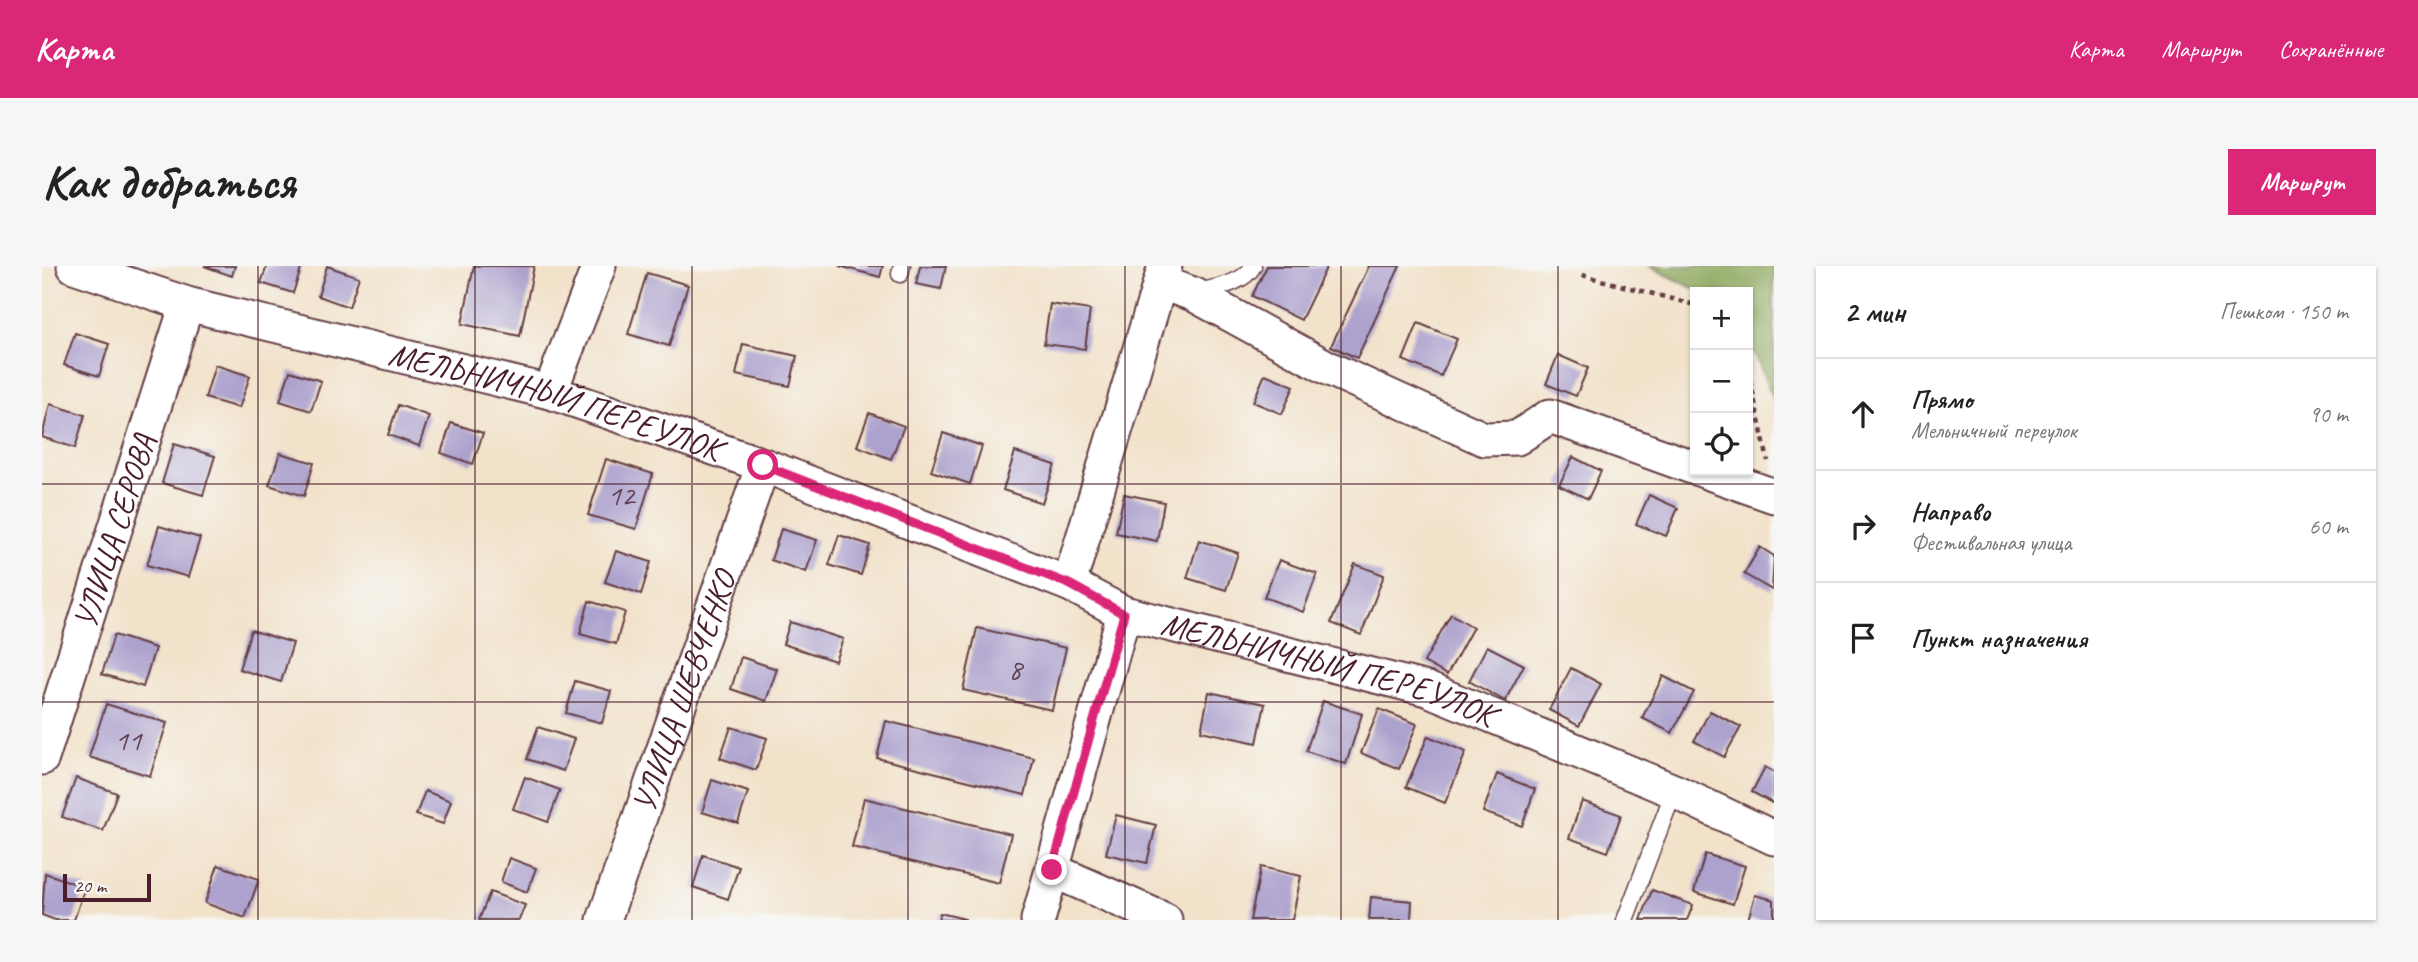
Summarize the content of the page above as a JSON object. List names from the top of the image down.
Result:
{
  "streets": {
    "street": ["МЕЛЬНИЧНЫЙ ПЕРЕУЛОК", "УЛИЦА СЕРОВА", "УЛИЦА ШЕВЧЕНКО"]
  },
  "crossings": [
    ["МЕЛЬНИЧНЫЙ ПЕРЕУЛОК", "УЛИЦА СЕРОВА"],
    ["МЕЛЬНИЧНЫЙ ПЕРЕУЛОК", "УЛИЦА ШЕВЧЕНКО"]
  ],
  "house_numbers": ["12", "8", "11"],
  "scale_bar": "20 m",
  "page": {
    "header": "Карта",
    "nav": ["Карта", "Маршрут", "Сохранённые"],
    "buttons": "Маршрут",
    "title": "Как добраться",
    "heading": ["2 мин", "Пешком · 150 m"],
    "map_buttons": ["+", "−"],
    "list": [
      ["Прямо", "Мельничный переулок", "90 m"],
      ["Направо", "Фестивальная улица", "60 m"],
      "Пункт назначения"
    ],
    "scale": "20 m"
  }
}
